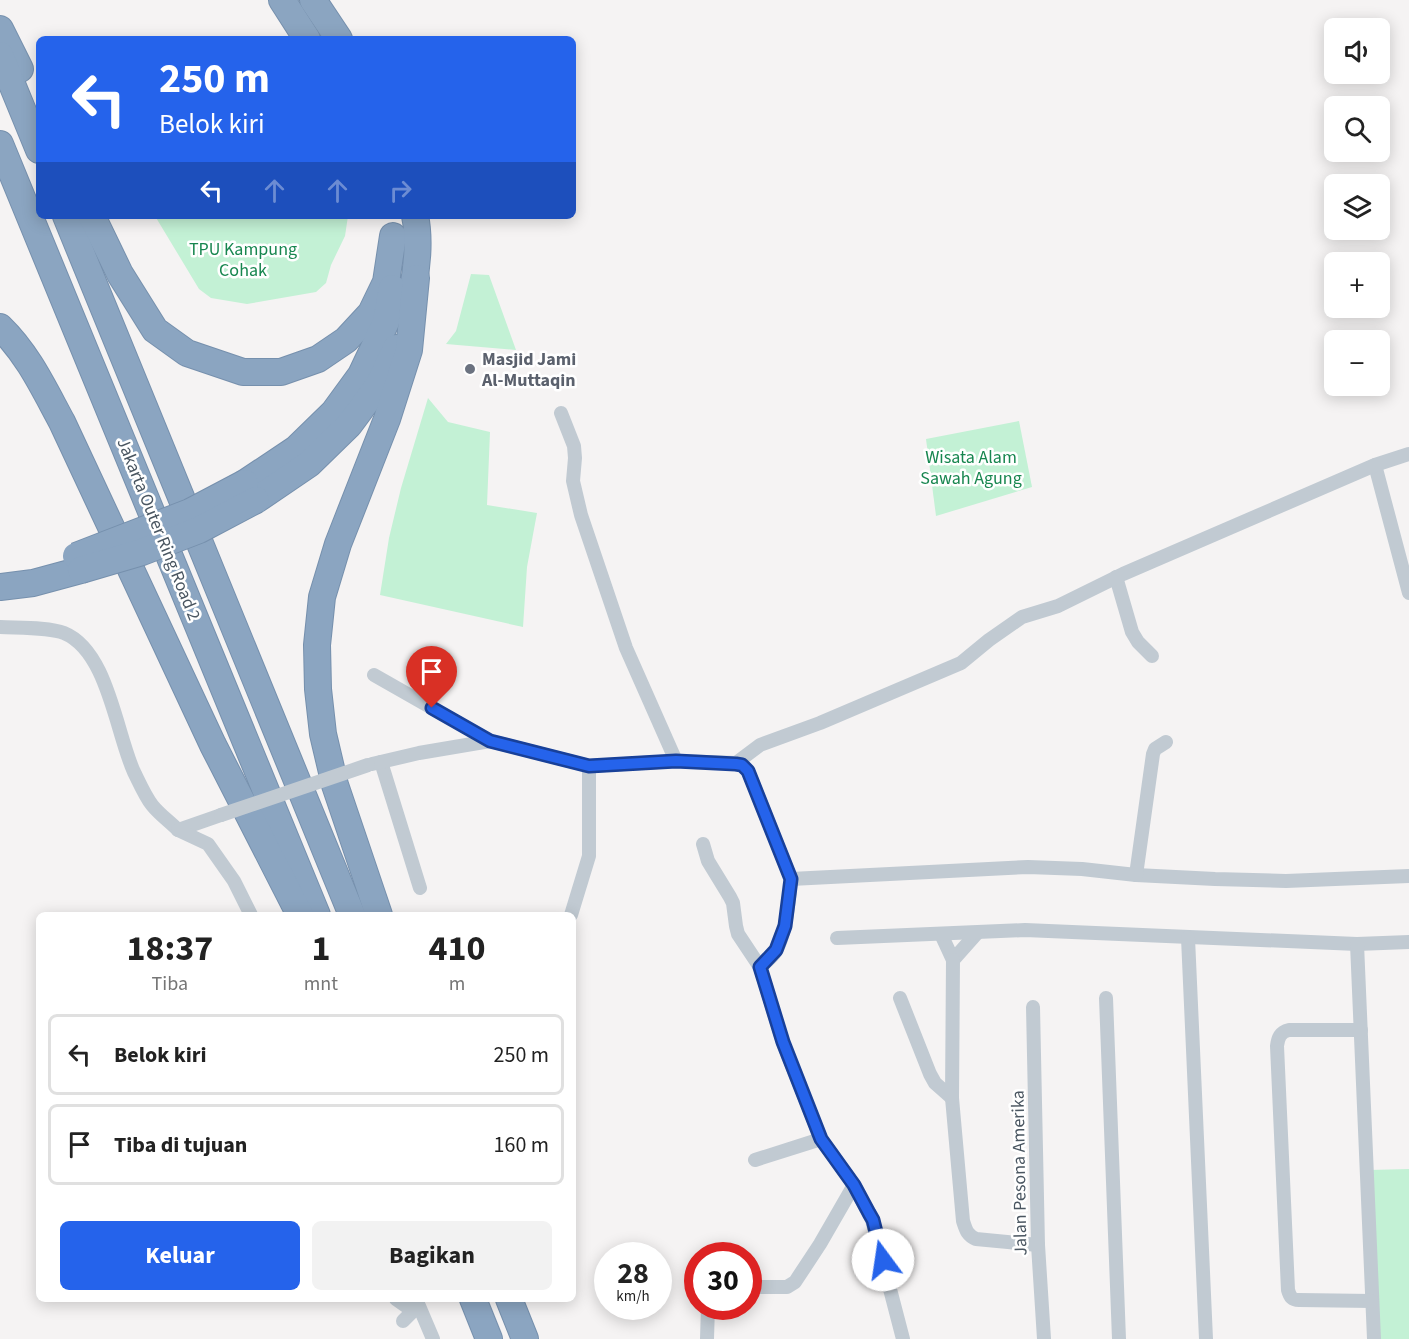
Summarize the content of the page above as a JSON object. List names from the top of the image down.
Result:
{
  "streets": {
    "highway": ["Jakarta Outer Ring Road 2"],
    "street": ["Jalan Pesona Amerika"]
  },
  "parks": ["TPU Kampung Cohak", "Wisata Alam Sawah Agung"],
  "places": ["Masjid Jami Al-Muttaqin"],
  "page": {
    "map_buttons": ["+", "−"],
    "turn": ["250 m", "Belok kiri"],
    "eta": [
      "18:37",
      "Tiba",
      "1",
      "mnt",
      "410",
      "m"
    ],
    "list": [
      {
        "name": "Belok kiri",
        "value": "250 m"
      },
      {
        "name": "Tiba di tujuan",
        "value": "160 m"
      }
    ],
    "buttons": ["Keluar", "Bagikan"],
    "speed": "28 km/h",
    "limit": "30"
  }
}
